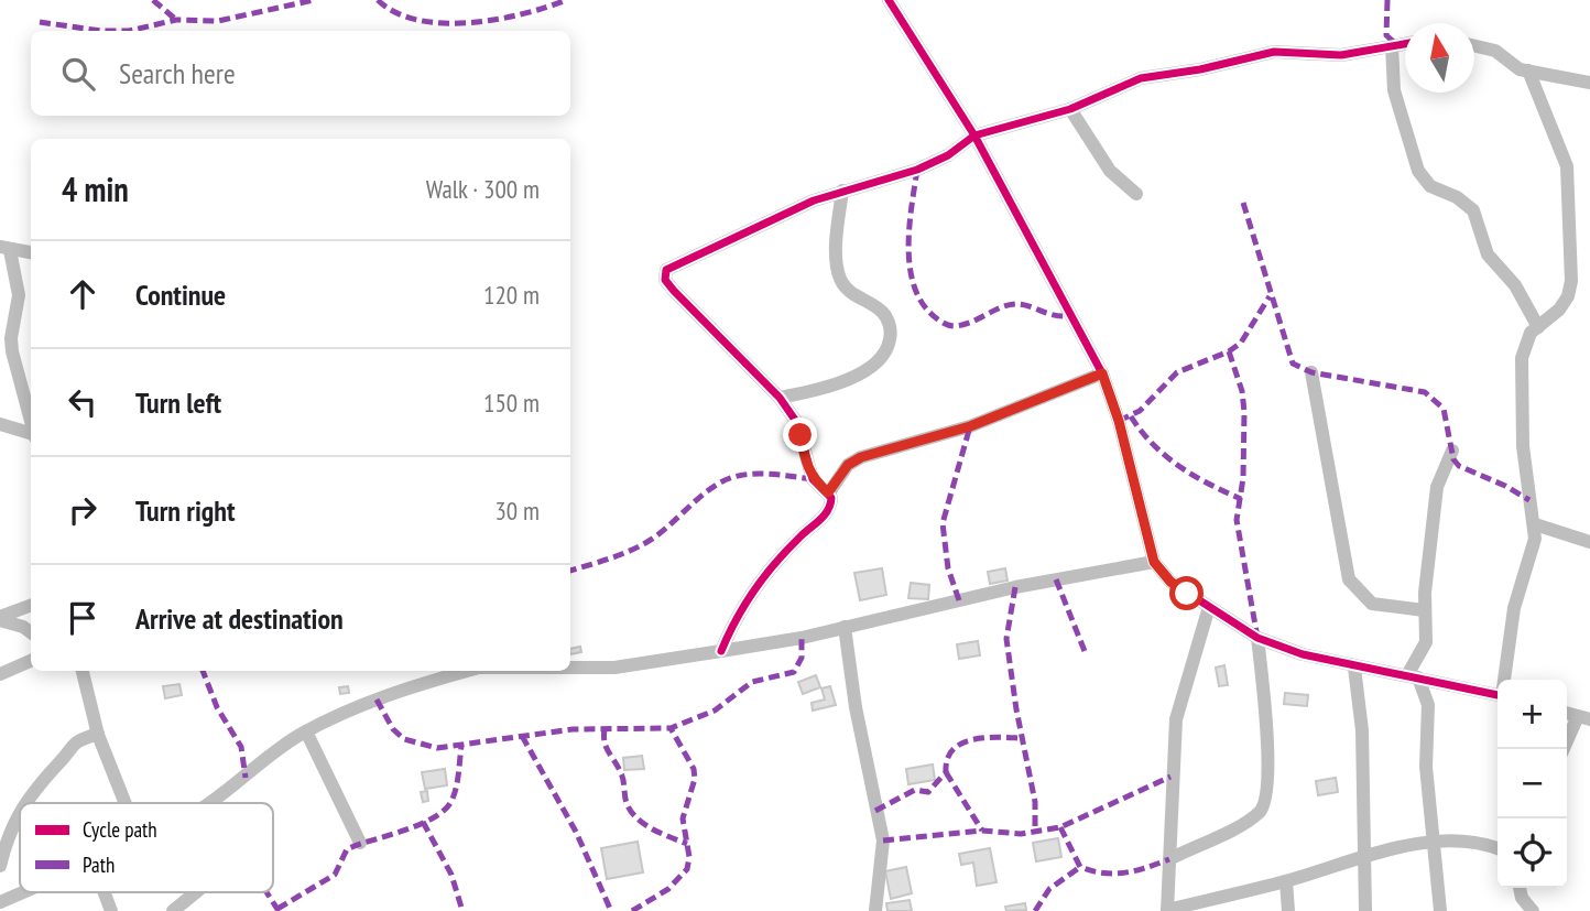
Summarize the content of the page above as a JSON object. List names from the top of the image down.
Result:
{
  "legend": ["Cycle path", "Path"],
  "north": "top",
  "page": {
    "search": "Search here",
    "heading": ["4 min", "Walk · 300 m"],
    "list": [
      ["Continue", "120 m"],
      ["Turn left", "150 m"],
      ["Turn right", "30 m"],
      "Arrive at destination"
    ],
    "map_buttons": ["+", "−"]
  }
}
